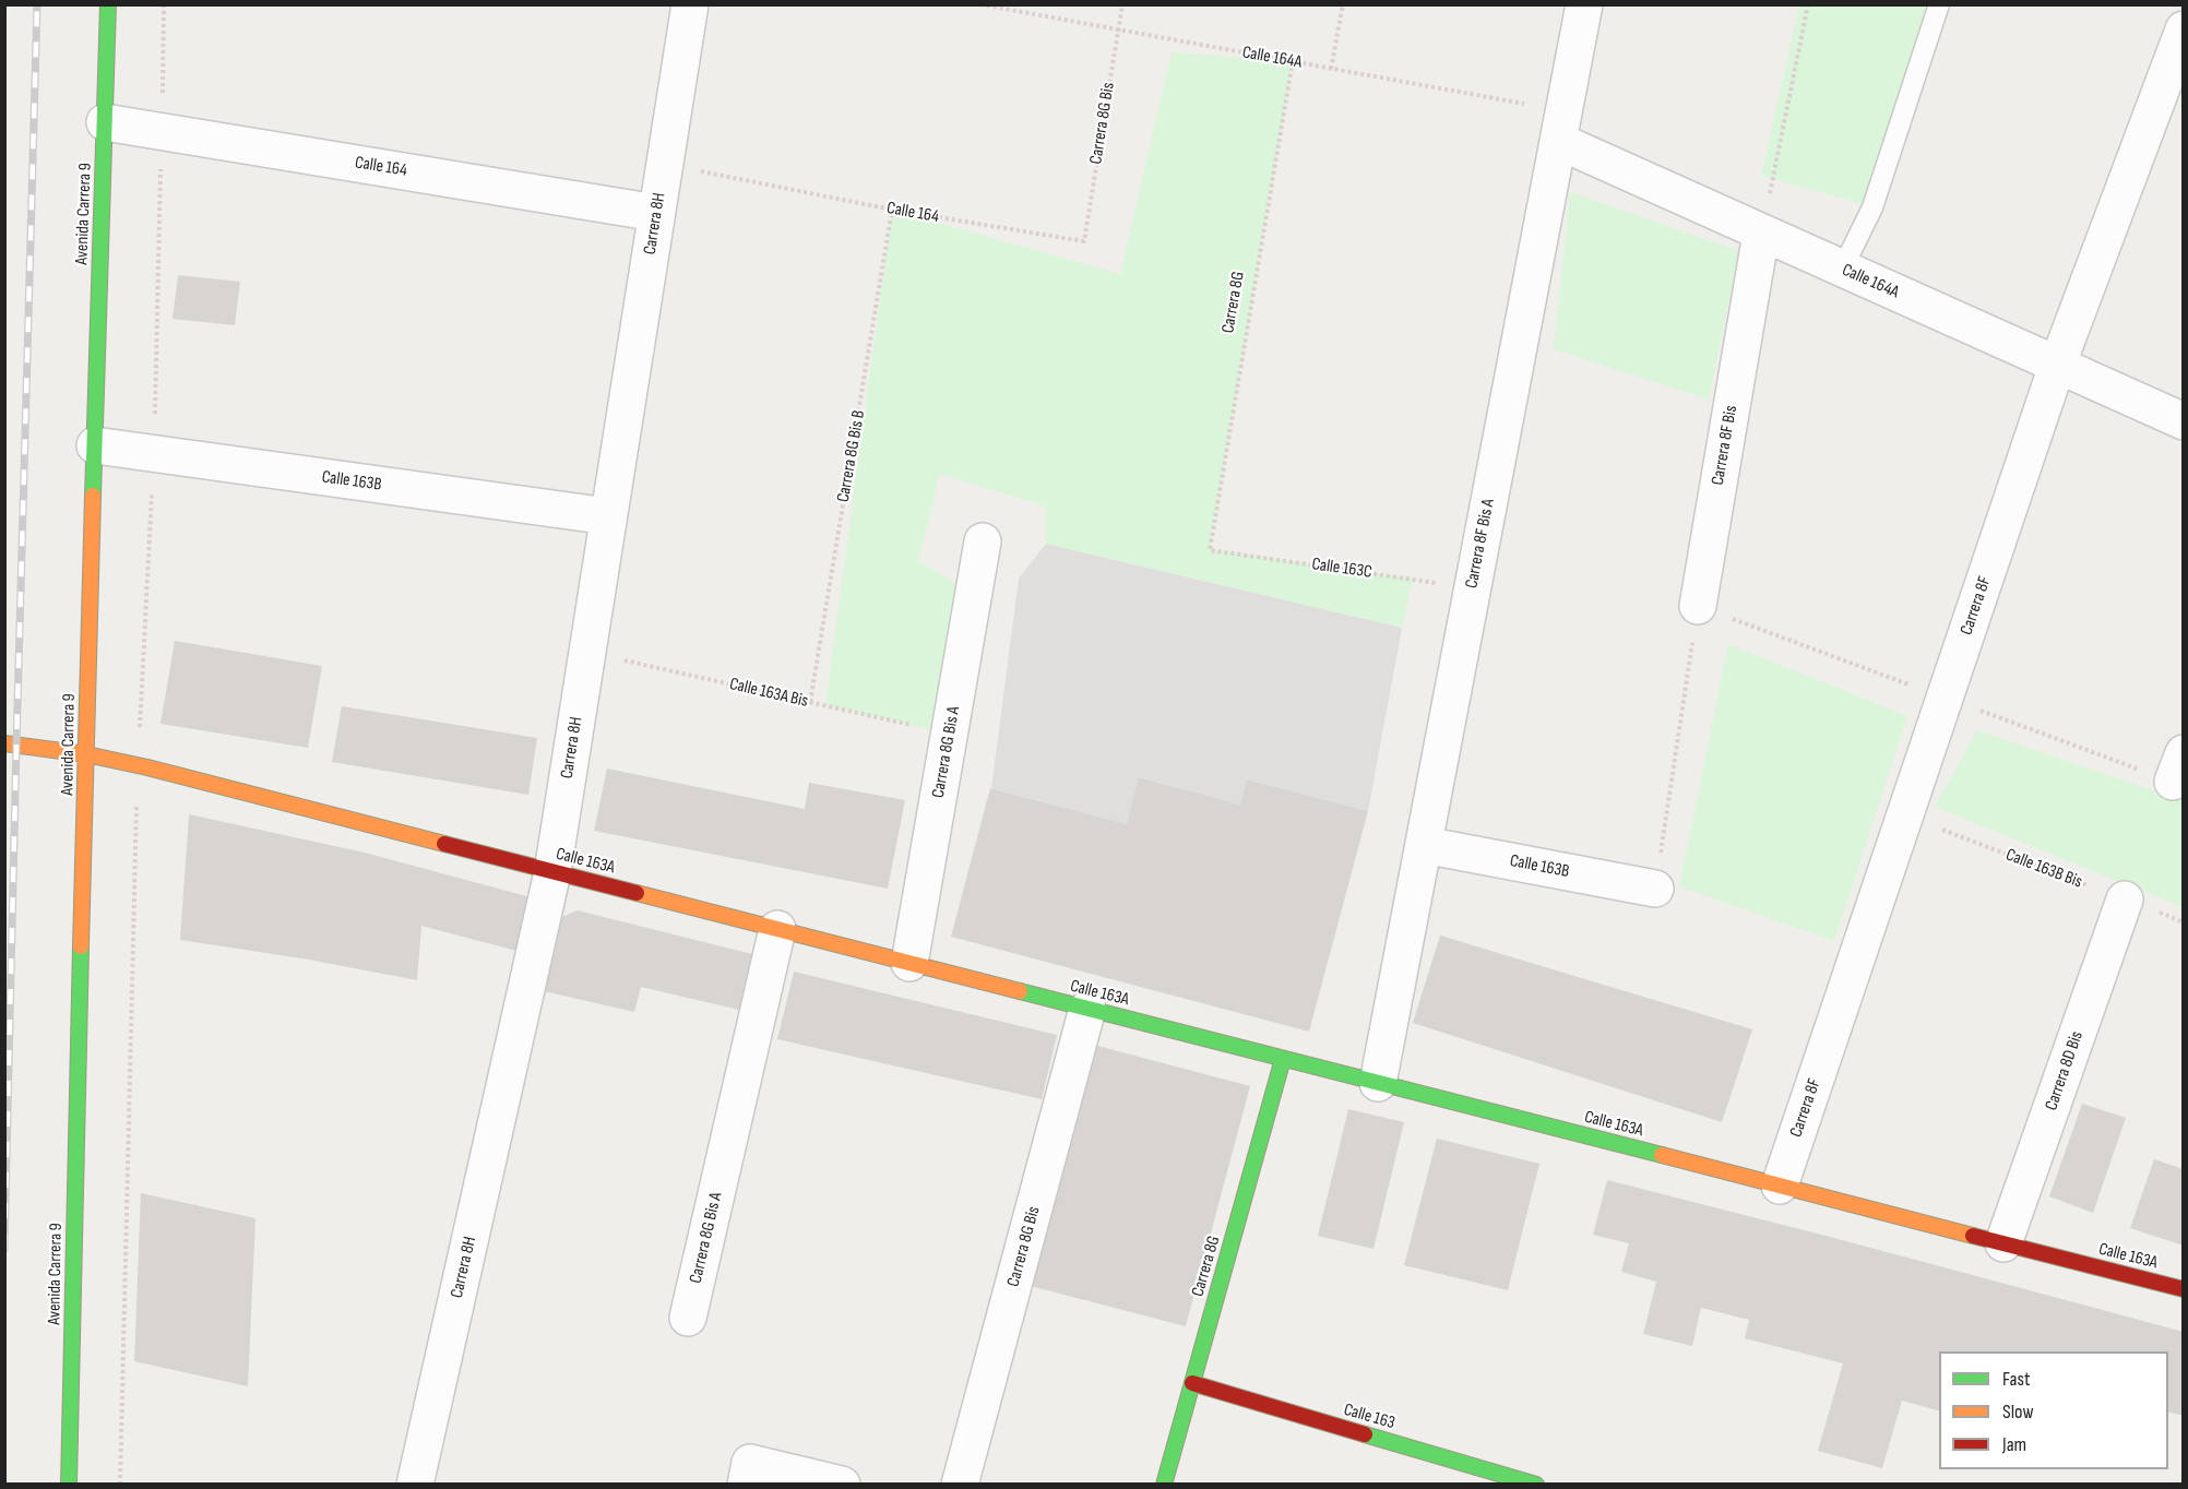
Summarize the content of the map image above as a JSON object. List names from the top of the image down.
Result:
{
  "streets": {
    "main road": [
      "Avenida Carrera 9",
      "Carrera 8G",
      "Calle 163A",
      "Calle 163"
    ],
    "street": [
      "Calle 164A",
      "Carrera 8G Bis",
      "Calle 164",
      "Carrera 8H",
      "Carrera 8F Bis",
      "Calle 163B",
      "Carrera 8F Bis A",
      "Carrera 8F",
      "Carrera 8G Bis A",
      "Carrera 8D Bis"
    ],
    "path": [
      "Carrera 8G Bis B",
      "Calle 163C",
      "Calle 163A Bis",
      "Calle 163B Bis"
    ]
  },
  "crossings": [
    ["Calle 164A", "Carrera 8G Bis"],
    ["Calle 164A", "Carrera 8G"],
    ["Calle 164A", "Carrera 8F Bis"],
    ["Calle 164A", "Carrera 8F Bis A"],
    ["Calle 164A", "Carrera 8F"],
    ["Carrera 8G Bis", "Calle 164"],
    ["Carrera 8G Bis", "Calle 163A"],
    ["Calle 164", "Avenida Carrera 9"],
    ["Calle 164", "Carrera 8H"],
    ["Calle 164", "Carrera 8G Bis B"],
    ["Avenida Carrera 9", "Calle 163B"],
    ["Avenida Carrera 9", "Calle 163A"],
    ["Carrera 8H", "Calle 163B"],
    ["Carrera 8H", "Calle 163A Bis"],
    ["Carrera 8H", "Calle 163A"],
    ["Carrera 8G", "Calle 163C"],
    ["Carrera 8G", "Calle 163A"],
    ["Carrera 8G", "Calle 163"],
    ["Carrera 8G Bis B", "Calle 163A Bis"],
    ["Calle 163B", "Carrera 8F Bis A"],
    ["Carrera 8F Bis A", "Calle 163C"],
    ["Carrera 8F Bis A", "Calle 163A"],
    ["Carrera 8F", "Calle 163A"],
    ["Carrera 8F", "Calle 163B Bis"],
    ["Calle 163A Bis", "Carrera 8G Bis A"],
    ["Carrera 8G Bis A", "Calle 163A"],
    ["Calle 163A", "Carrera 8D Bis"],
    ["Calle 163B Bis", "Carrera 8D Bis"]
  ],
  "legend": ["Fast", "Slow", "Jam"]
}
